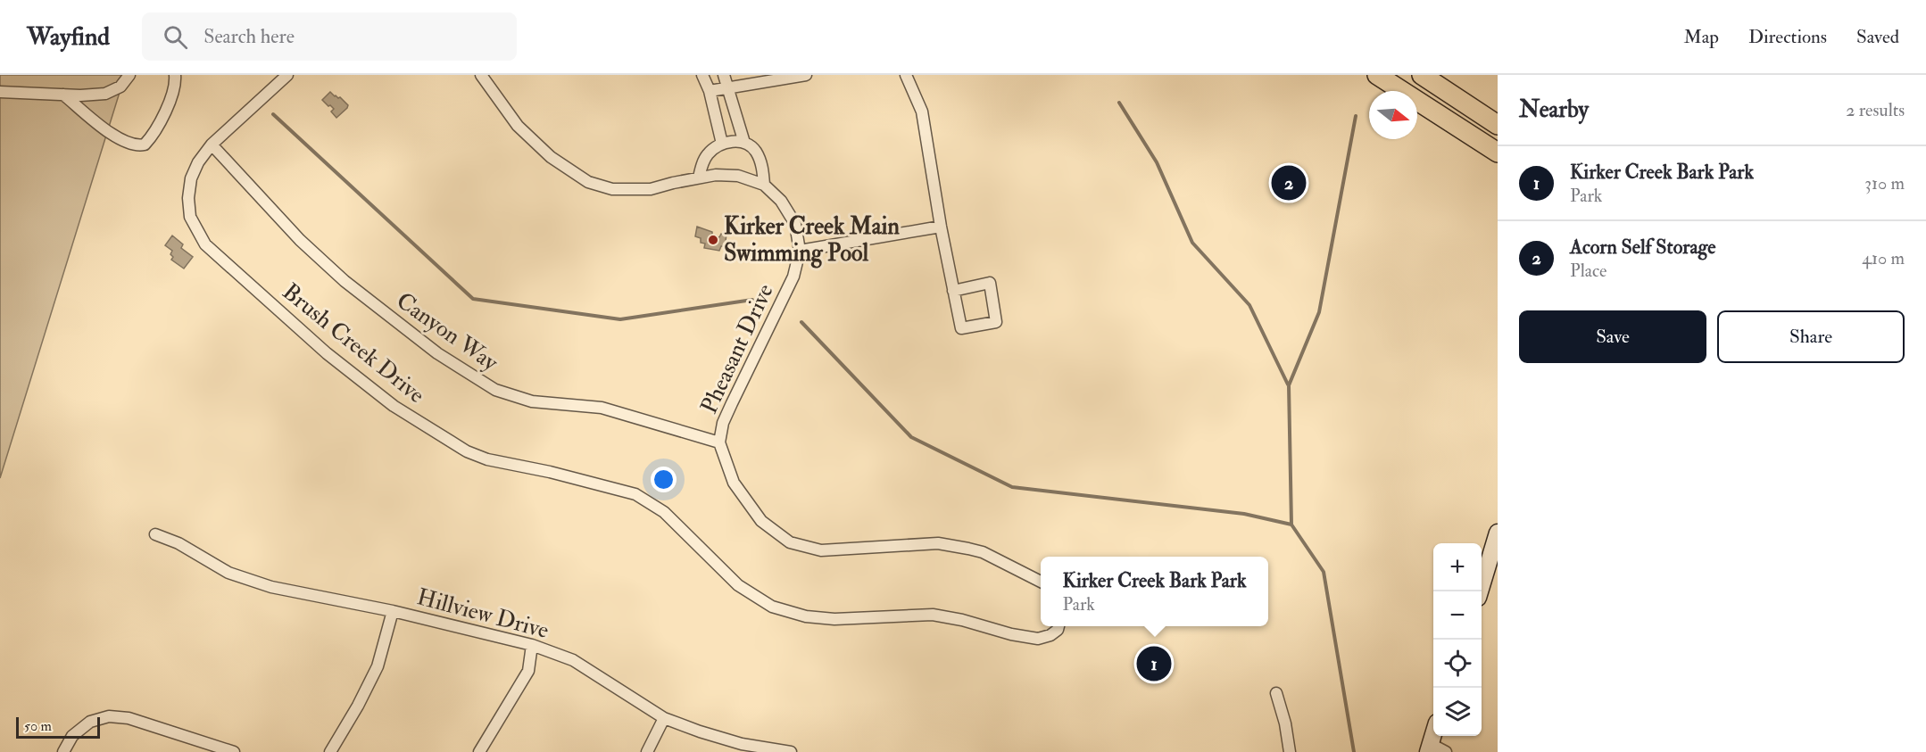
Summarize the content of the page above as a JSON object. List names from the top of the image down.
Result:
{
  "streets": {
    "street": [
      "Canyon Way",
      "Brush Creek Drive",
      "Pheasant Drive",
      "Hillview Drive"
    ]
  },
  "crossings": [
    ["Canyon Way", "Brush Creek Drive"],
    ["Canyon Way", "Pheasant Drive"]
  ],
  "places": ["Kirker Creek Main Swimming Pool"],
  "scale_bar": "50 m",
  "north": "right",
  "page": {
    "header": "Wayfind",
    "search": "Search here",
    "nav": ["Map", "Directions", "Saved"],
    "heading": ["Nearby", "2 results"],
    "list": [
      {
        "mark": "1",
        "name": "Kirker Creek Bark Park",
        "note": "Park",
        "value": "310 m"
      },
      {
        "mark": "2",
        "name": "Acorn Self Storage",
        "note": "Place",
        "value": "410 m"
      }
    ],
    "pins": ["2", "1"],
    "buttons": ["Save", "Share"],
    "map_buttons": ["+", "−"],
    "popup": ["Kirker Creek Bark Park", "Park"],
    "scale": "50 m"
  }
}
